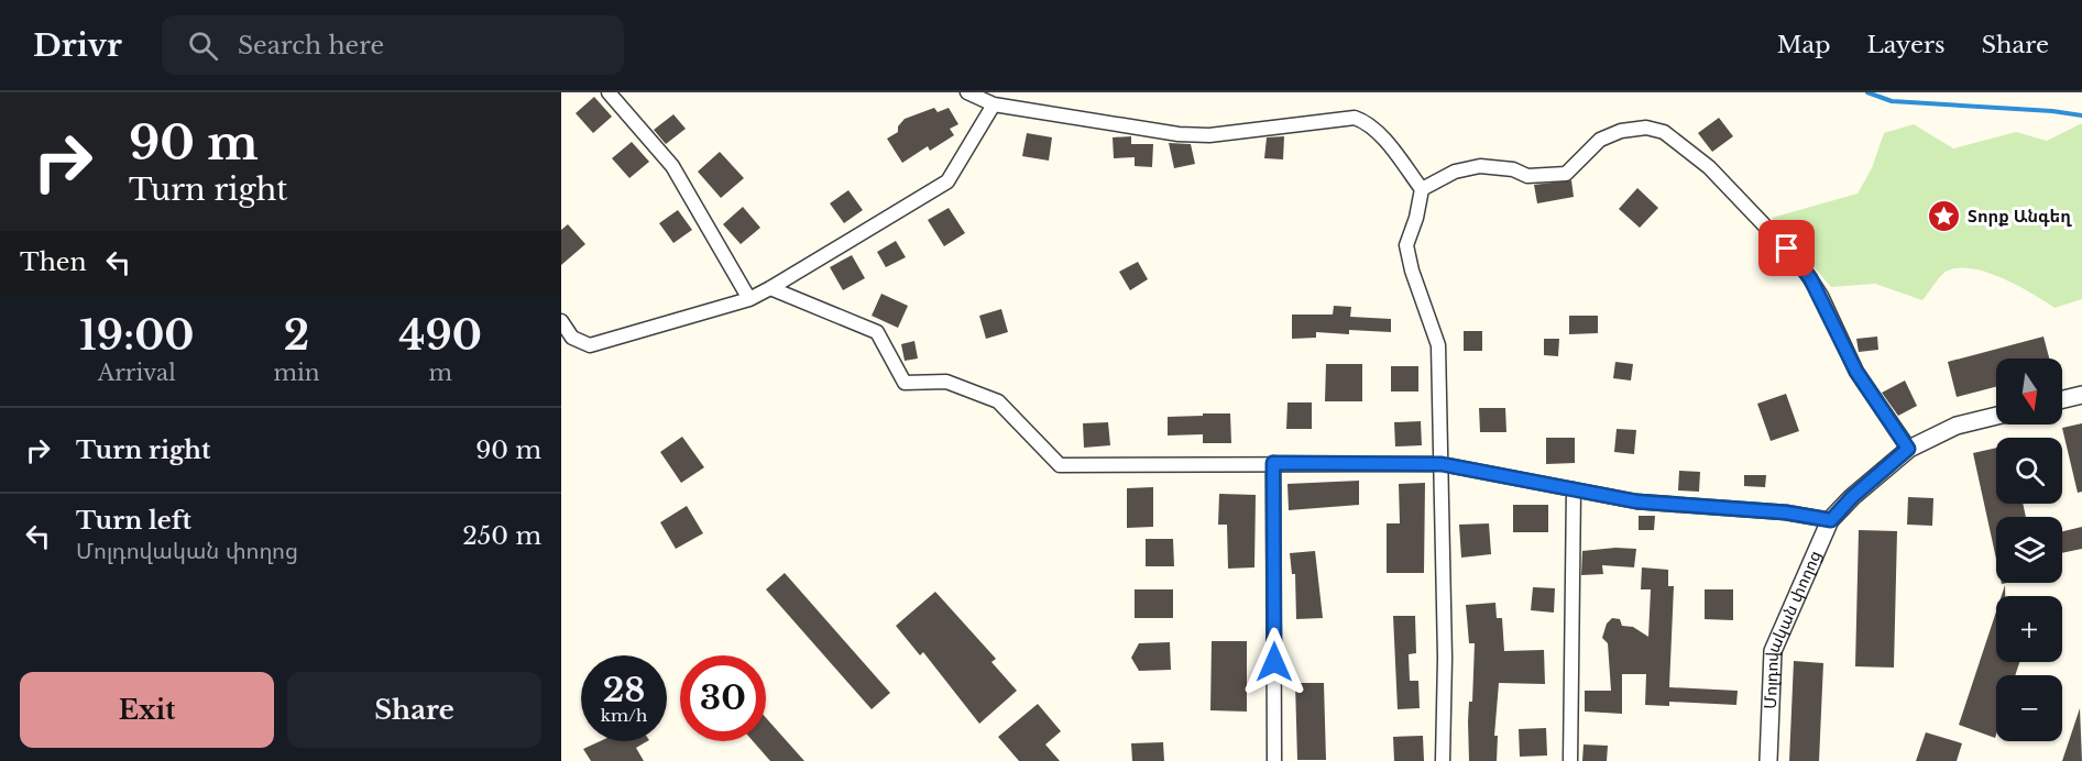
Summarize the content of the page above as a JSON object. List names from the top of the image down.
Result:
{
  "streets": {
    "street": ["Մոլդովական փողոց"]
  },
  "places": {
    "place": ["Տորք Անգեղ"]
  },
  "north": "bottom",
  "page": {
    "header": "Drivr",
    "search": "Search here",
    "nav": ["Map", "Layers", "Share"],
    "turn": ["90 m", "Turn right"],
    "then": "Then",
    "eta": [
      "19:00",
      "Arrival",
      "2",
      "min",
      "490",
      "m"
    ],
    "map_buttons": ["+", "−"],
    "list": [
      {
        "name": "Turn right",
        "value": "90 m"
      },
      {
        "name": "Turn left",
        "note": "Մոլդովական փողոց",
        "value": "250 m"
      }
    ],
    "speed": "28 km/h",
    "limit": "30",
    "buttons": ["Exit", "Share"]
  }
}
